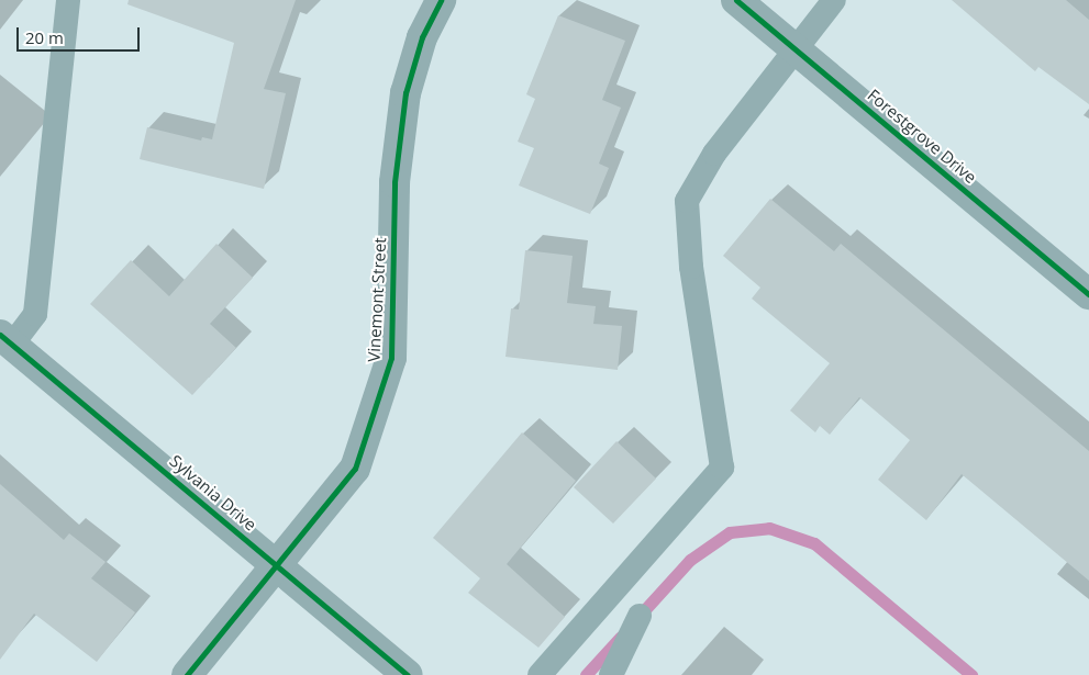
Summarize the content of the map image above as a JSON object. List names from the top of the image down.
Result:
{
  "streets": {
    "street": ["Forestgrove Drive", "Vinemont Street", "Sylvania Drive"]
  },
  "crossings": [
    ["Vinemont Street", "Sylvania Drive"]
  ],
  "scale_bar": "20 m"
}
